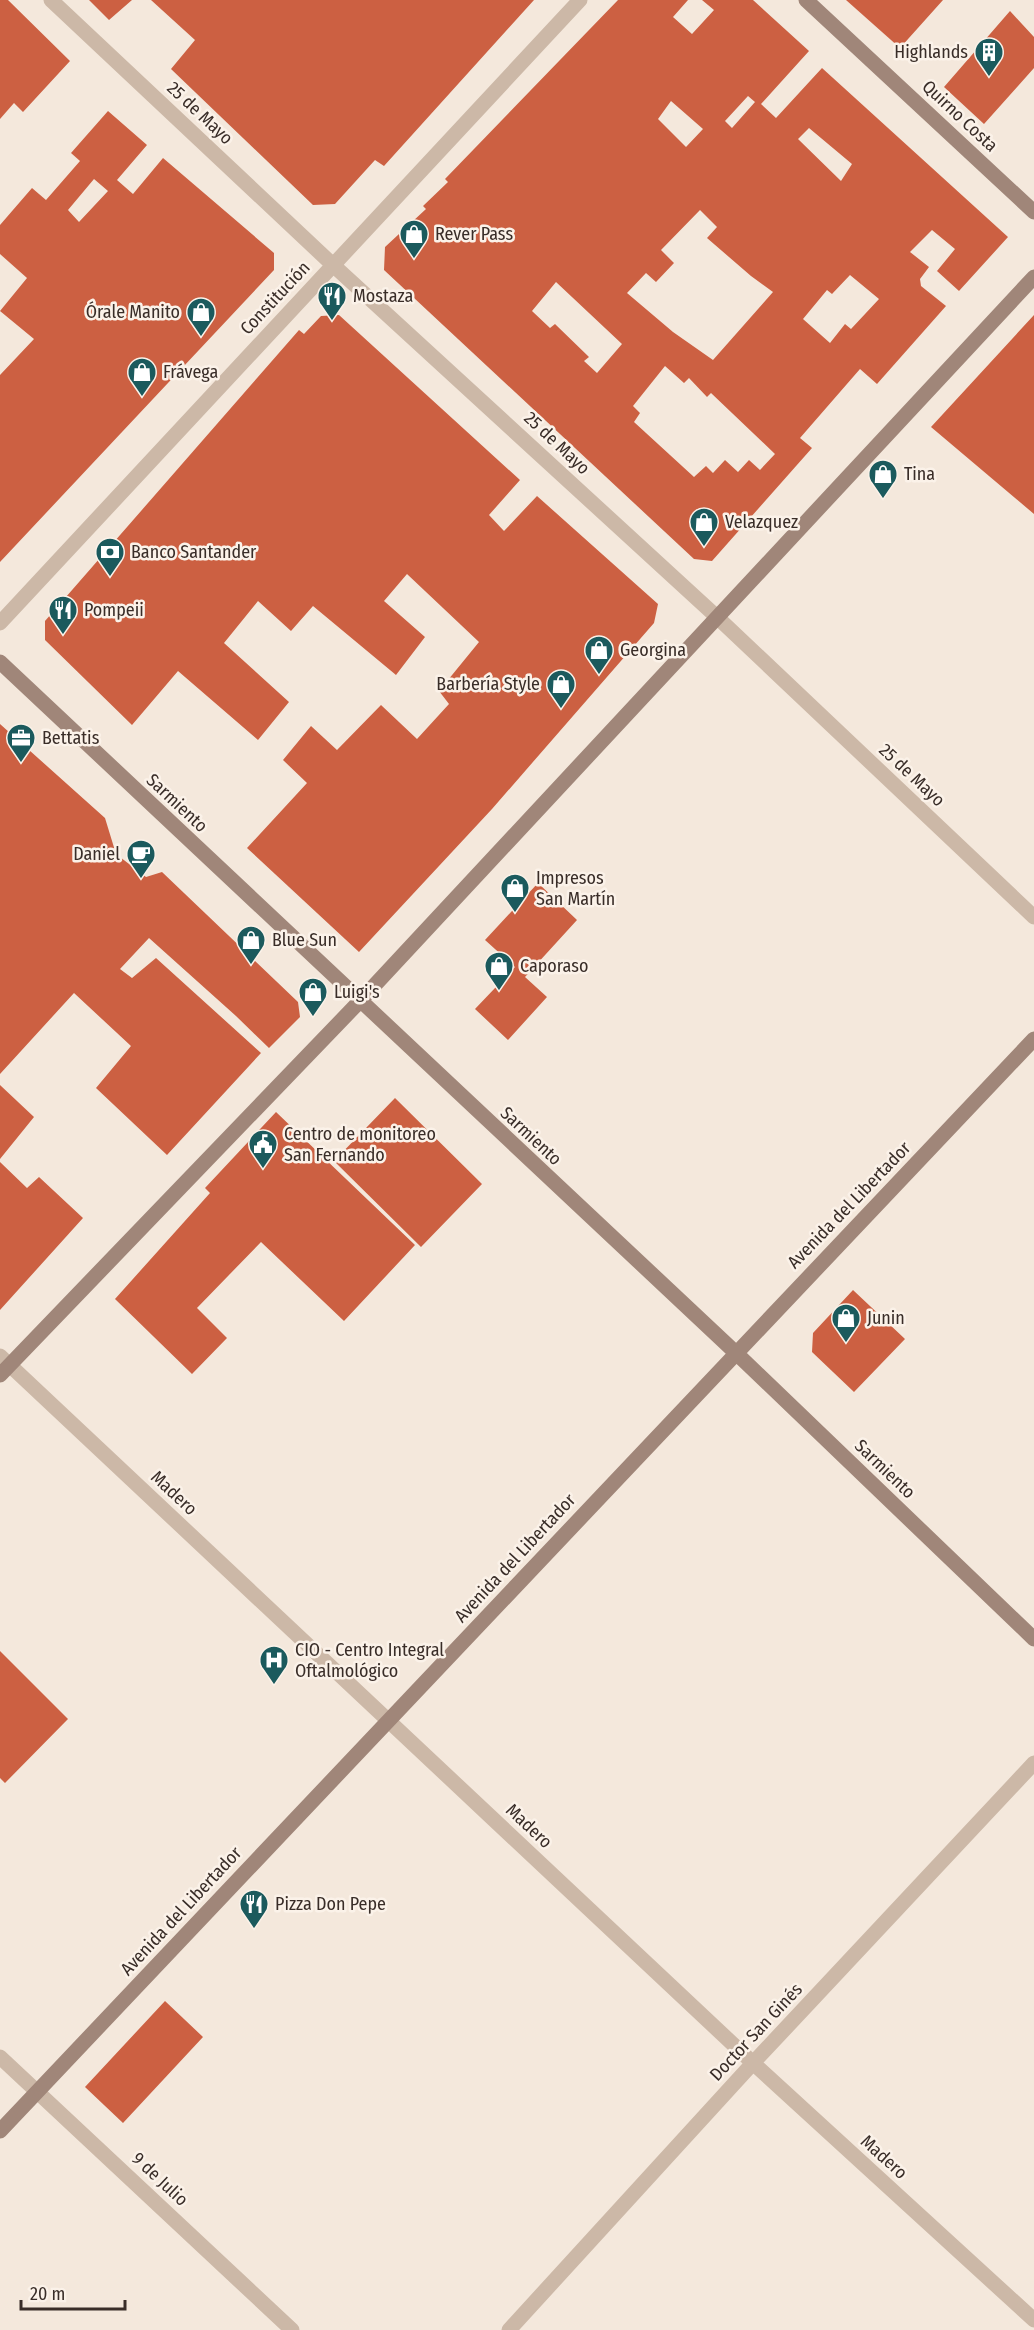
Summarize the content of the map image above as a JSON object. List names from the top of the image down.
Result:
{
  "streets": {
    "main road": ["Quirno Costa", "Sarmiento", "Avenida del Libertador"],
    "street": [
      "25 de Mayo",
      "Constitución",
      "Madero",
      "Doctor San Ginés",
      "9 de Julio"
    ]
  },
  "crossings": [
    ["25 de Mayo", "Constitución"],
    ["Sarmiento", "Avenida del Libertador"],
    ["Avenida del Libertador", "Madero"],
    ["Avenida del Libertador", "9 de Julio"],
    ["Madero", "Doctor San Ginés"]
  ],
  "places": {
    "building": ["Highlands"],
    "shop": [
      "Rever Pass",
      "Órale Manito",
      "Frávega",
      "Tina",
      "Velazquez",
      "Georgina",
      "Barbería Style",
      "Impresos San Martín",
      "Blue Sun",
      "Caporaso",
      "Luigi's",
      "Junin"
    ],
    "restaurant": ["Mostaza", "Pompeii", "Pizza Don Pepe"],
    "bank": ["Banco Santander"],
    "office": ["Bettatis"],
    "cafe": ["Daniel"],
    "public building": ["Centro de monitoreo San Fernando"],
    "hospital": ["CIO - Centro Integral Oftalmológico"]
  },
  "scale_bar": "20 m"
}
